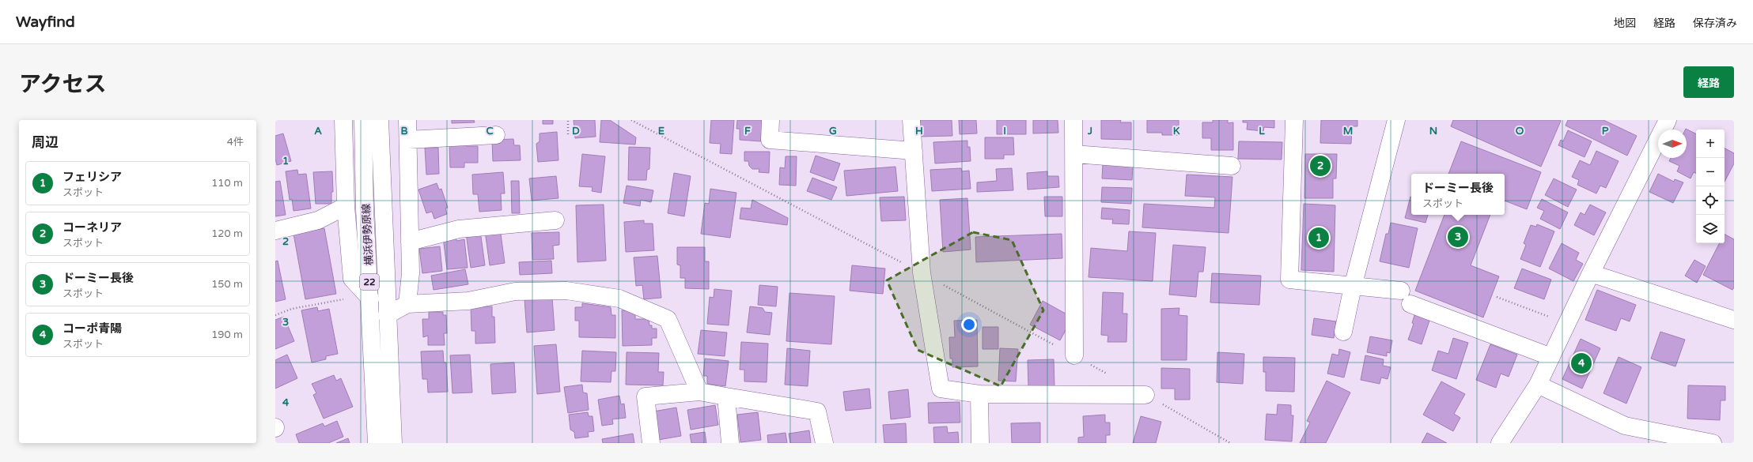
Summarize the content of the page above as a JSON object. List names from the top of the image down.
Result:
{
  "streets": {
    "street": ["横浜伊勢原線", "22"]
  },
  "north": "right",
  "page": {
    "header": "Wayfind",
    "nav": ["地図", "経路", "保存済み"],
    "title": "アクセス",
    "buttons": "経路",
    "heading": ["周辺", "4件"],
    "map_buttons": ["+", "−"],
    "pins": [
      "2",
      "3",
      "1",
      "4"
    ],
    "list": [
      {
        "mark": "1",
        "name": "フェリシア",
        "note": "スポット",
        "value": "110 m"
      },
      {
        "mark": "2",
        "name": "コーネリア",
        "note": "スポット",
        "value": "120 m"
      },
      {
        "mark": "3",
        "name": "ドーミー長後",
        "note": "スポット",
        "value": "150 m"
      },
      {
        "mark": "4",
        "name": "コーポ青陽",
        "note": "スポット",
        "value": "190 m"
      }
    ],
    "popup": ["ドーミー長後", "スポット"]
  },
  "grid": {
    "columns": [
      "A",
      "B",
      "C",
      "D",
      "E",
      "F",
      "G",
      "H",
      "I",
      "J",
      "K",
      "L",
      "M",
      "N",
      "O",
      "P"
    ],
    "rows": [
      "1",
      "2",
      "3",
      "4"
    ]
  }
}
